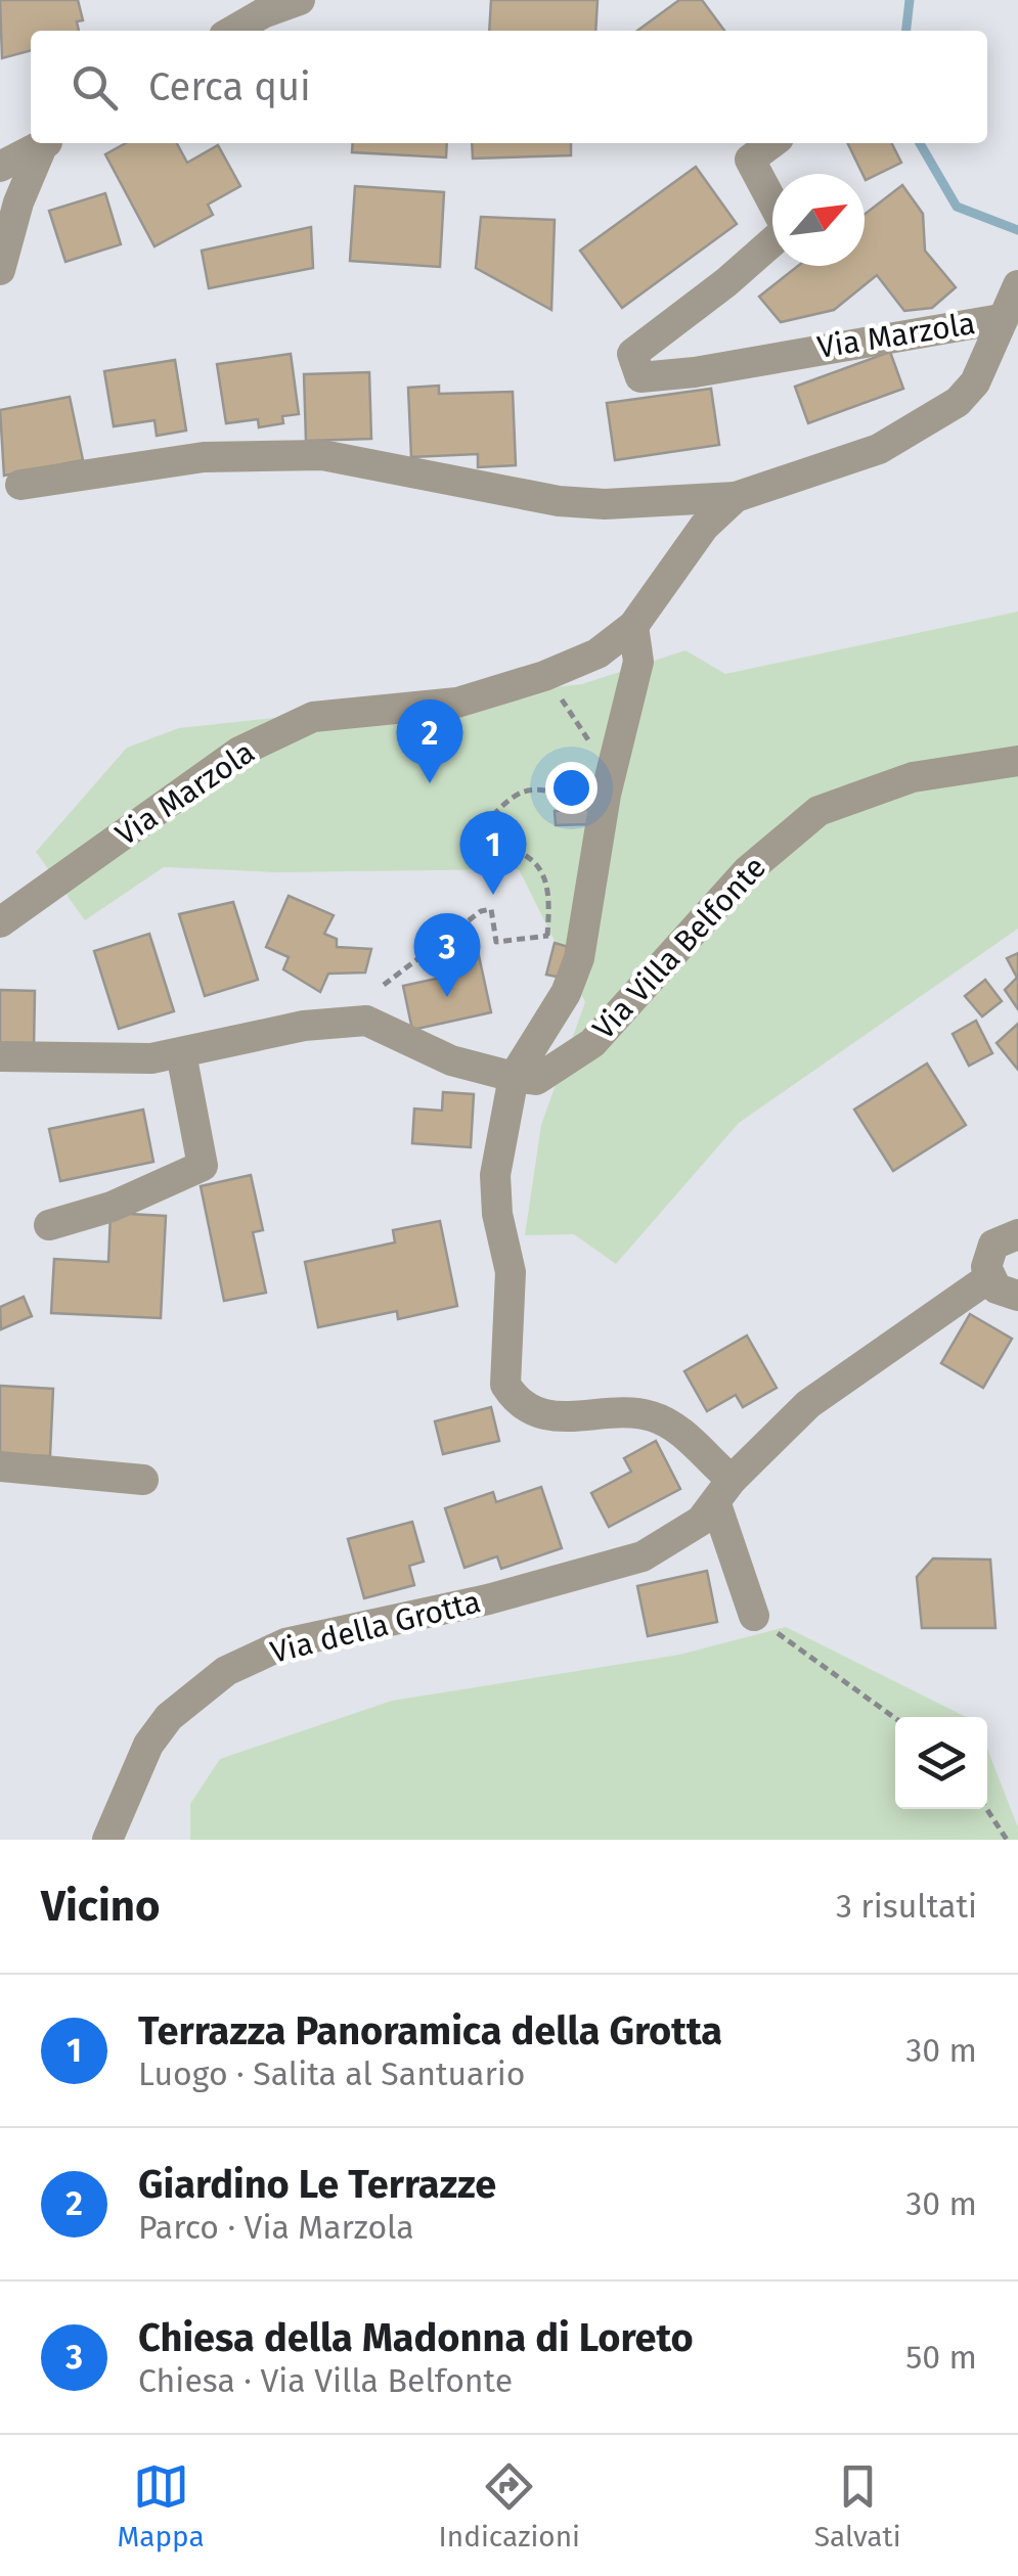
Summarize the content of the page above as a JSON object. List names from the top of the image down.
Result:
{
  "streets": {
    "street": ["Via Marzola", "Via Villa Belfonte", "Via della Grotta"]
  },
  "north": "top right",
  "page": {
    "search": "Cerca qui",
    "pins": ["2", "1", "3"],
    "heading": ["Vicino", "3 risultati"],
    "list": [
      {
        "mark": "1",
        "name": "Terrazza Panoramica della Grotta",
        "note": "Luogo · Salita al Santuario",
        "value": "30 m"
      },
      {
        "mark": "2",
        "name": "Giardino Le Terrazze",
        "note": "Parco · Via Marzola",
        "value": "30 m"
      },
      {
        "mark": "3",
        "name": "Chiesa della Madonna di Loreto",
        "note": "Chiesa · Via Villa Belfonte",
        "value": "50 m"
      }
    ],
    "nav": ["Mappa", "Indicazioni", "Salvati"]
  }
}
